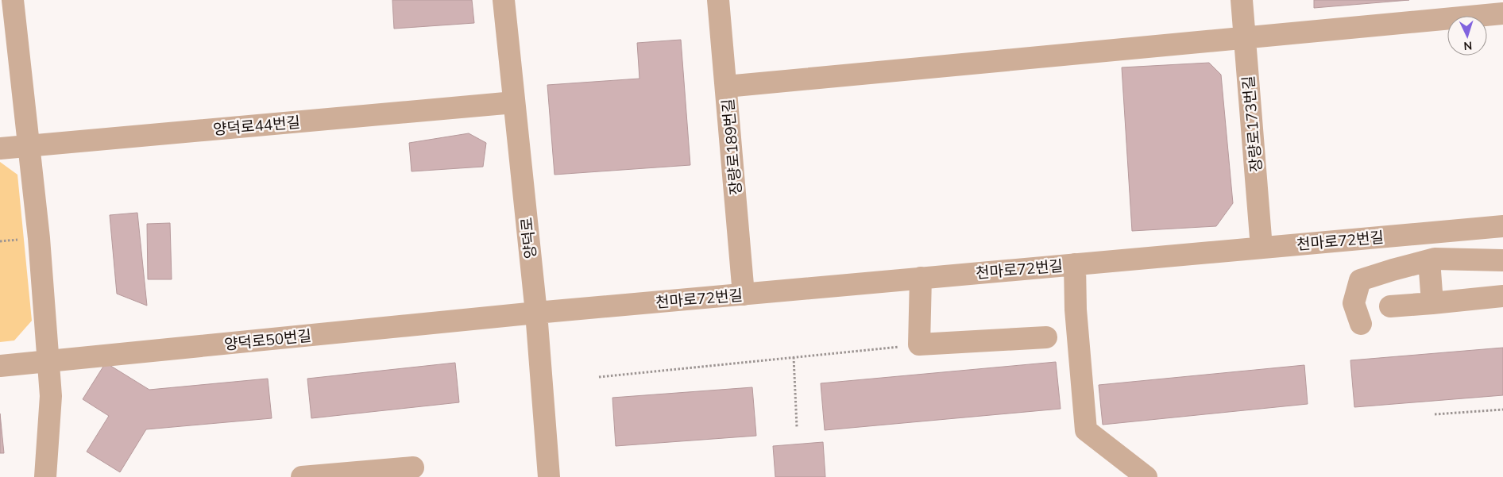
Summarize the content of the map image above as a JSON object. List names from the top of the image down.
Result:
{
  "streets": {
    "street": [
      "장량로173번길",
      "양덕로44번길",
      "장량로189번길",
      "양덕로",
      "천마로72번길",
      "양덕로50번길"
    ]
  },
  "crossings": [
    ["장량로173번길", "천마로72번길"],
    ["양덕로44번길", "양덕로"],
    ["장량로189번길", "천마로72번길"],
    ["양덕로", "천마로72번길"],
    ["양덕로", "양덕로50번길"],
    ["천마로72번길", "양덕로50번길"]
  ],
  "north": "bottom"
}
